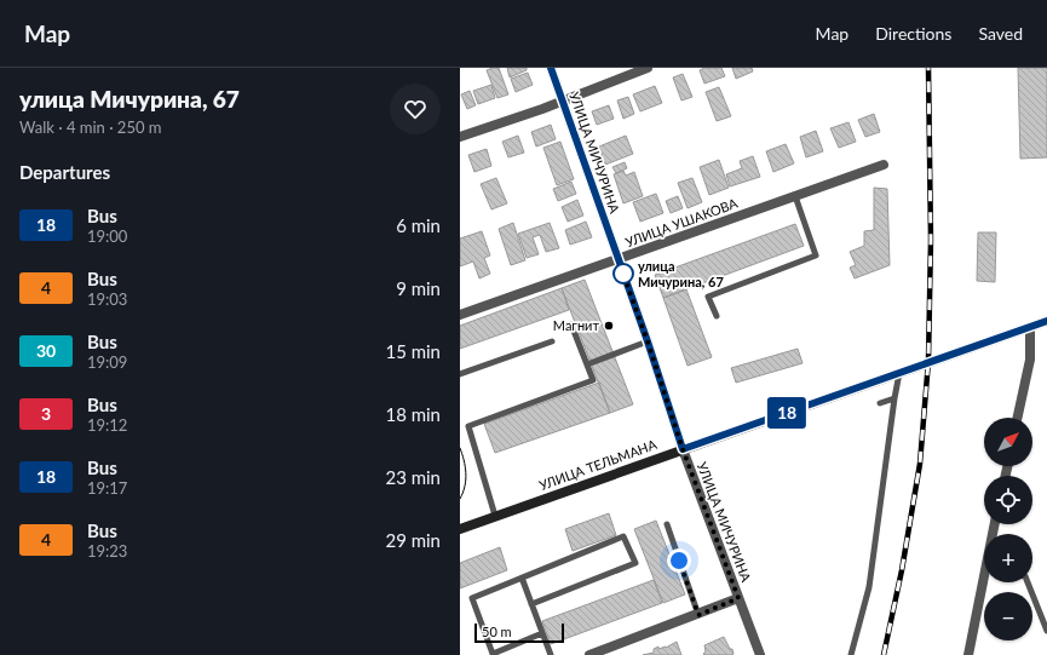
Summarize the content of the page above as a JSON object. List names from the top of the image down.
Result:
{
  "streets": {
    "street": ["УЛИЦА МИЧУРИНА", "УЛИЦА УШАКОВА", "УЛИЦА ТЕЛЬМАНА"]
  },
  "crossings": [
    ["УЛИЦА МИЧУРИНА", "УЛИЦА УШАКОВА"],
    ["УЛИЦА МИЧУРИНА", "УЛИЦА ТЕЛЬМАНА"]
  ],
  "places": ["улица Мичурина, 67", "Магнит"],
  "lines": ["bus line 18"],
  "scale_bar": "50 m",
  "north": "top right",
  "page": {
    "header": "Map",
    "nav": ["Map", "Directions", "Saved"],
    "heading": [
      ["улица Мичурина, 67", "Walk · 4 min · 250 m"],
      "Departures"
    ],
    "on_map": "18",
    "list": [
      {
        "mark": "18",
        "name": "Bus",
        "note": "19:00",
        "value": "6 min"
      },
      {
        "mark": "4",
        "name": "Bus",
        "note": "19:03",
        "value": "9 min"
      },
      {
        "mark": "30",
        "name": "Bus",
        "note": "19:09",
        "value": "15 min"
      },
      {
        "mark": "3",
        "name": "Bus",
        "note": "19:12",
        "value": "18 min"
      },
      {
        "mark": "18",
        "name": "Bus",
        "note": "19:17",
        "value": "23 min"
      },
      {
        "mark": "4",
        "name": "Bus",
        "note": "19:23",
        "value": "29 min"
      }
    ],
    "map_buttons": ["+", "−"],
    "scale": "50 m"
  }
}
